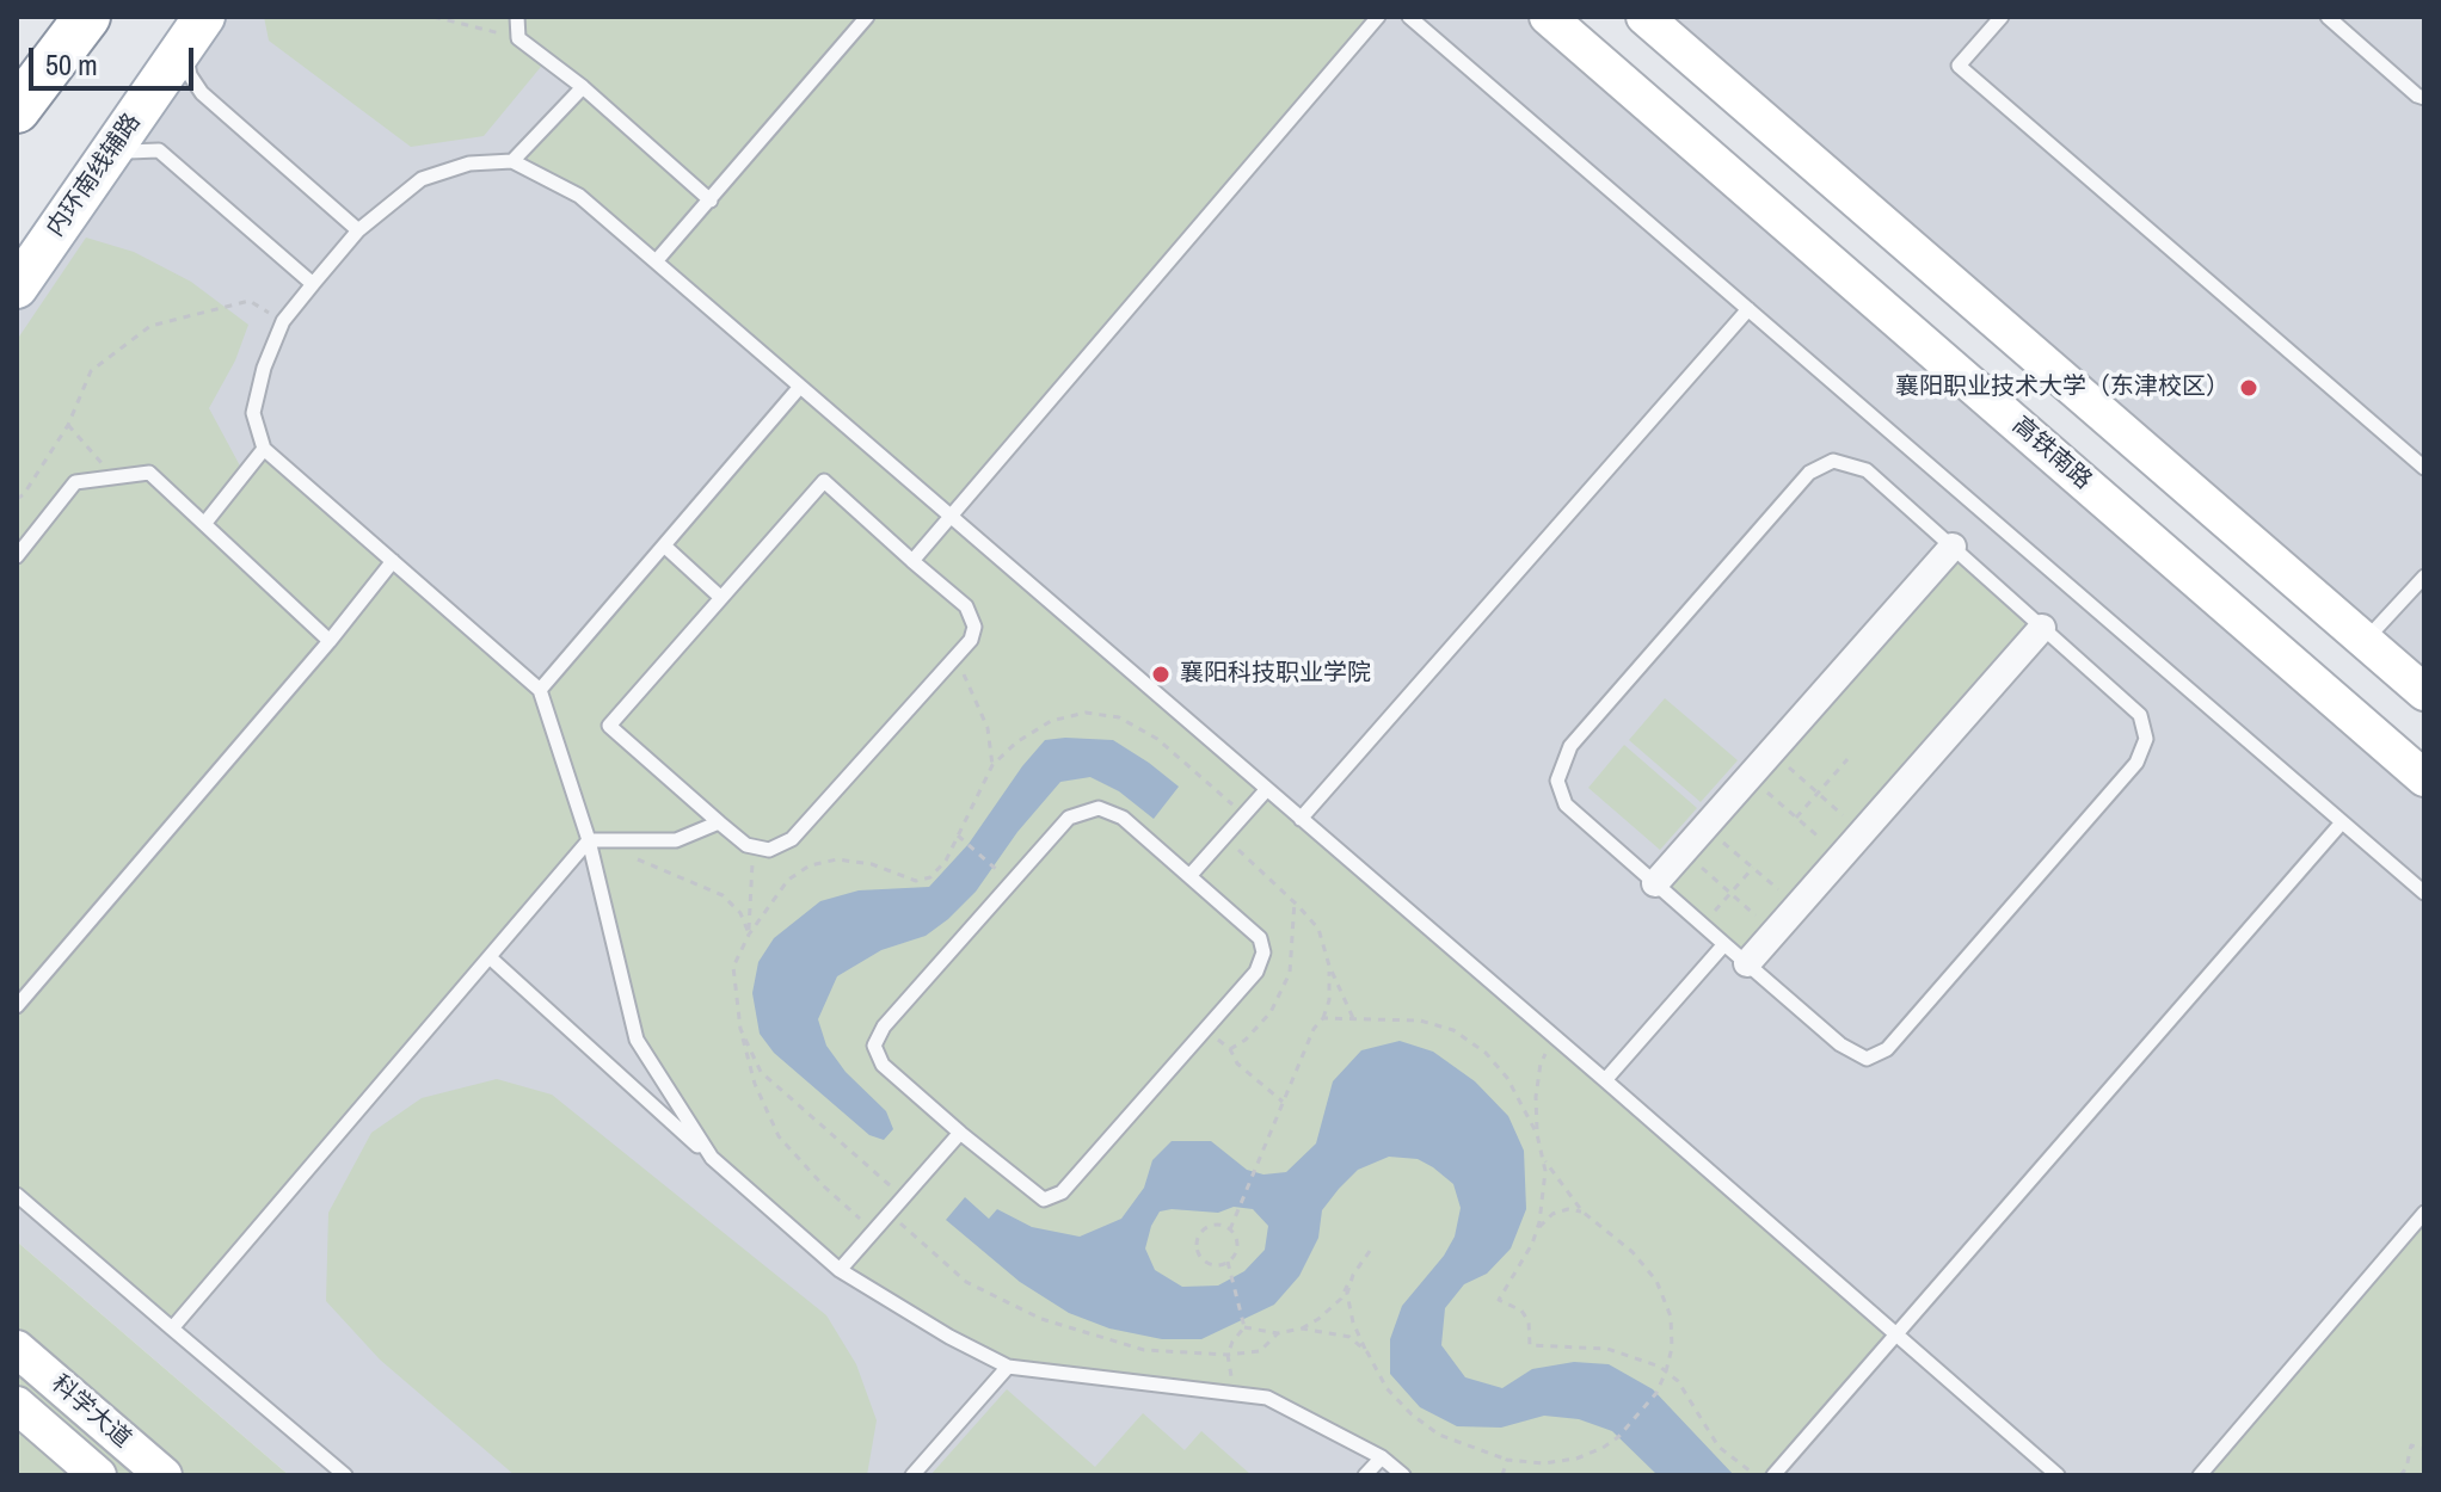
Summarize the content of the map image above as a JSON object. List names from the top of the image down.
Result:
{
  "streets": {
    "main road": ["内环南线辅路", "高铁南路", "科学大道"]
  },
  "places": ["襄阳职业技术大学（东津校区）", "襄阳科技职业学院"],
  "scale_bar": "50 m"
}
